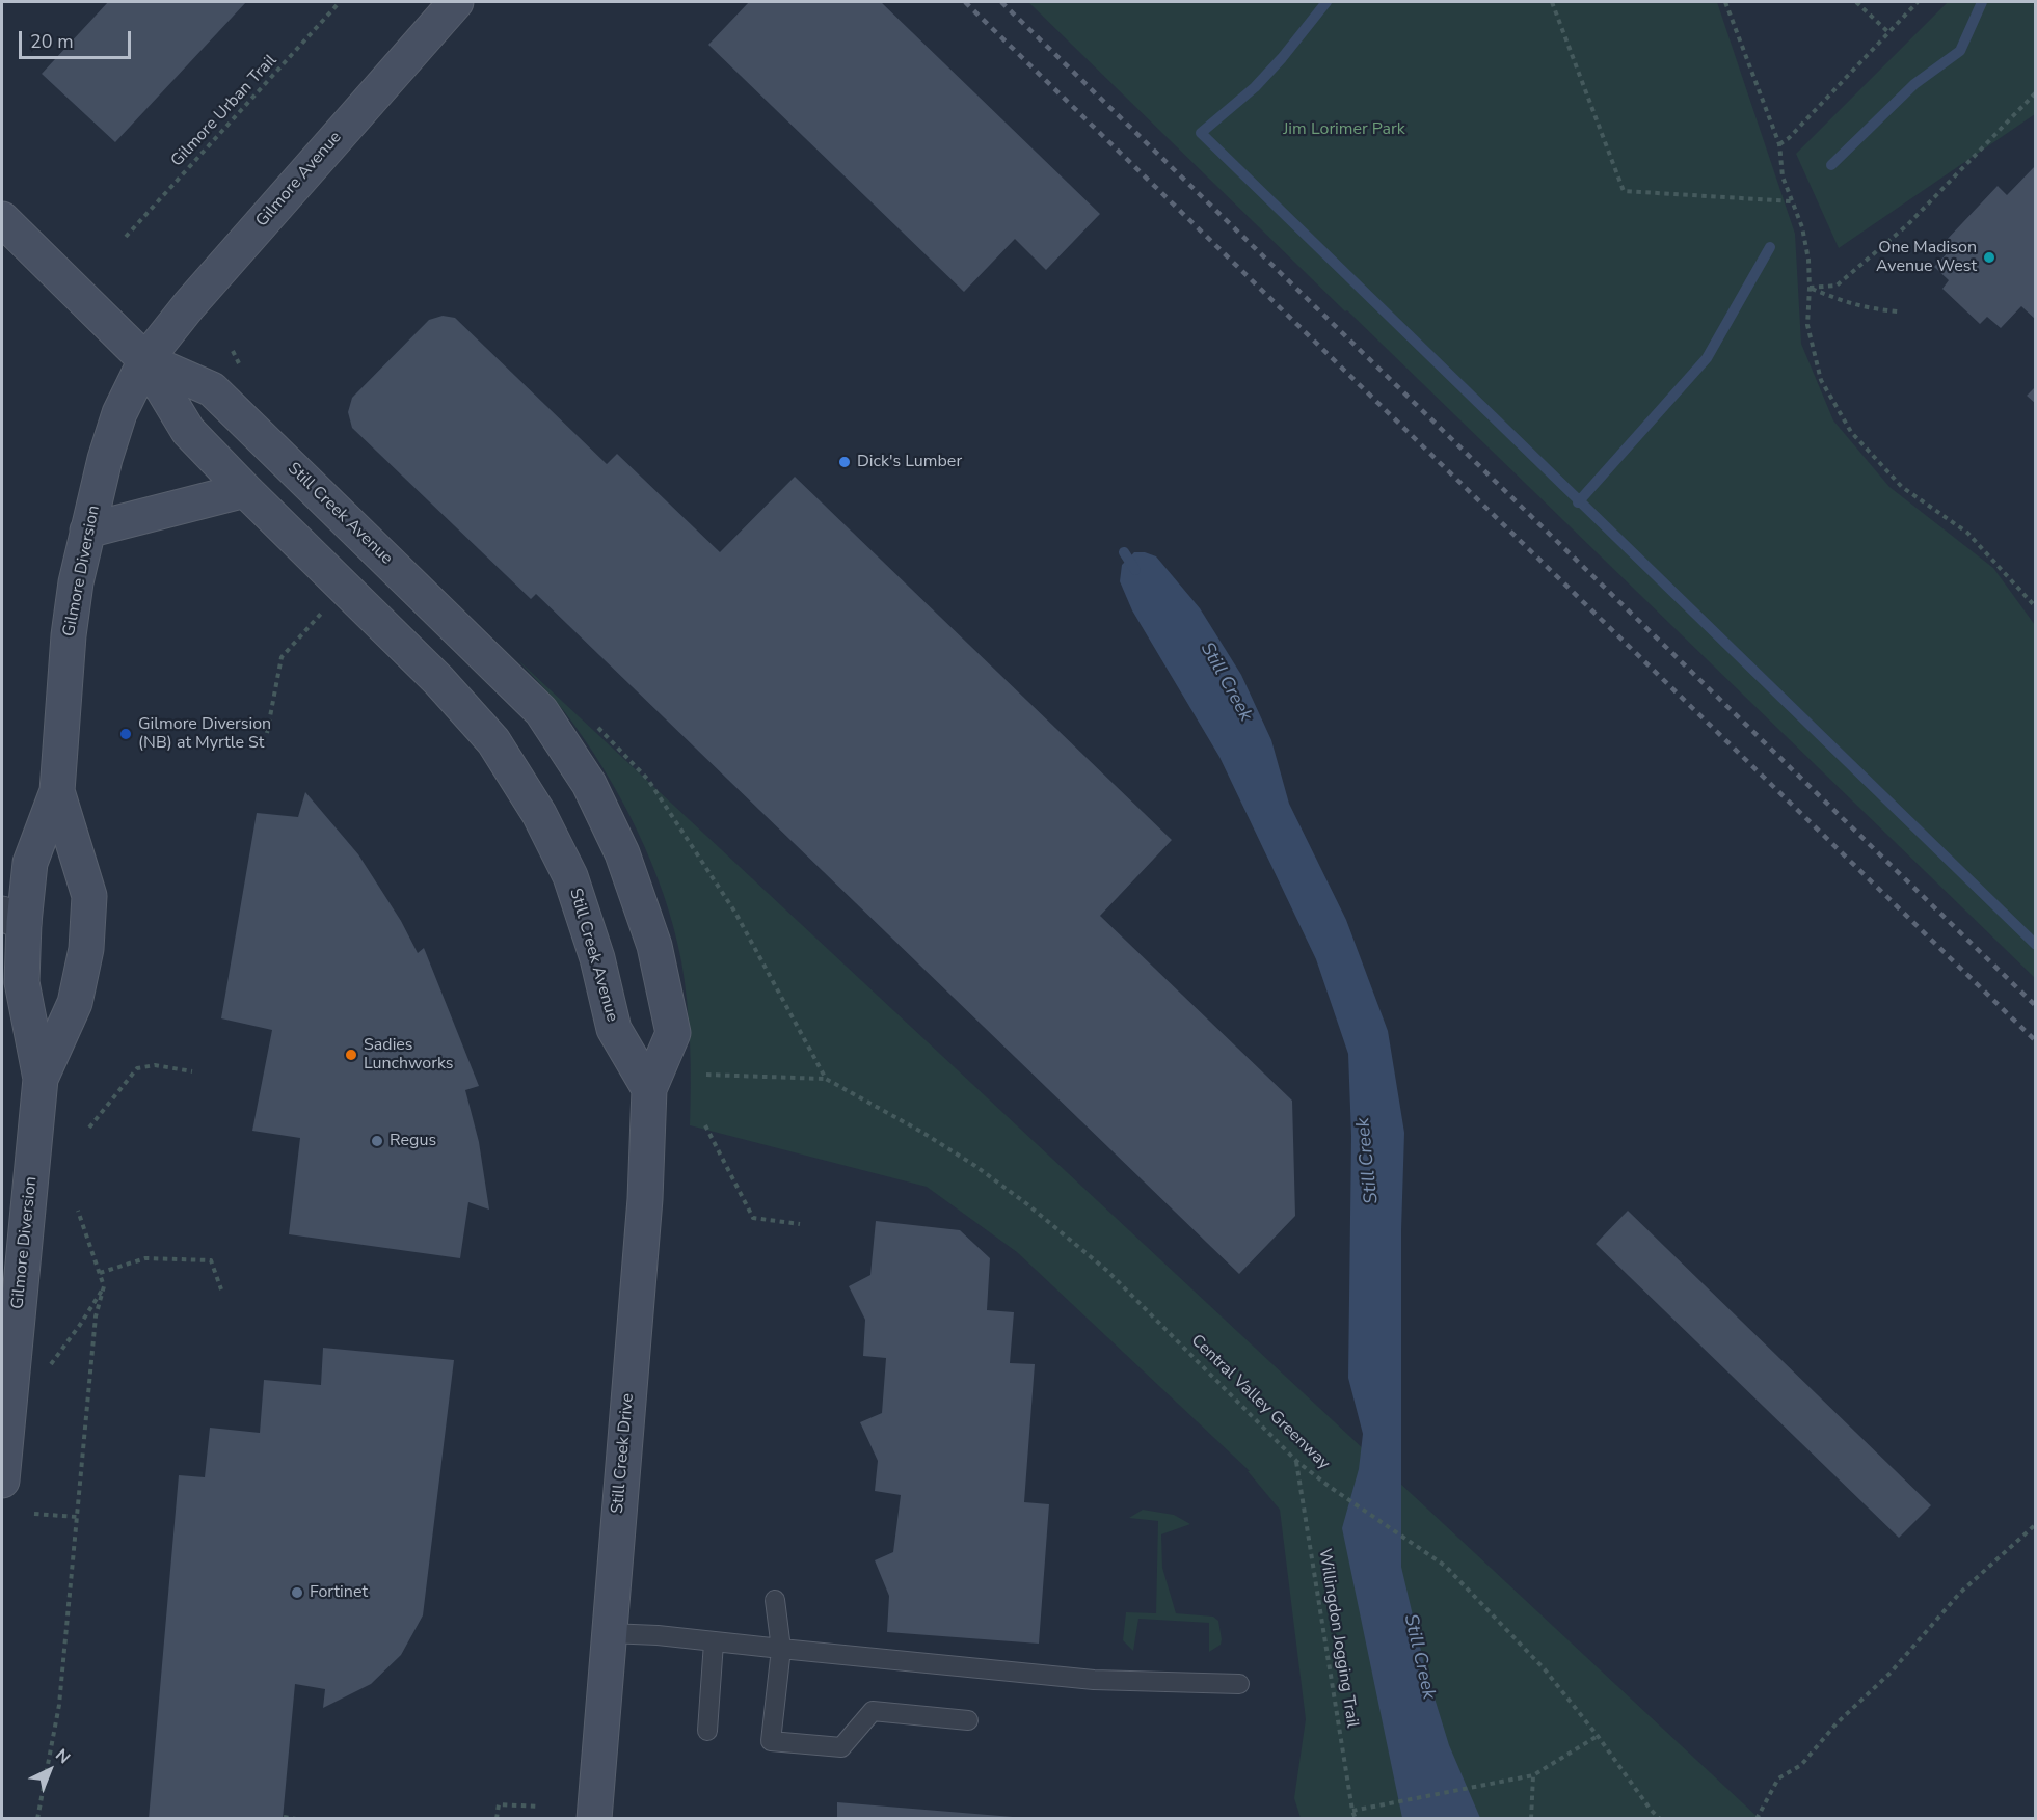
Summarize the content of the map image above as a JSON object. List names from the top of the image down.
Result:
{
  "streets": {
    "street": [
      "Gilmore Avenue",
      "Still Creek Avenue",
      "Gilmore Diversion",
      "Still Creek Drive"
    ],
    "path": ["Gilmore Urban Trail", "Central Valley Greenway", "Willingdon Jogging Trail"]
  },
  "crossings": [
    ["Gilmore Avenue", "Still Creek Avenue"],
    ["Gilmore Avenue", "Gilmore Diversion"],
    ["Still Creek Avenue", "Gilmore Diversion"],
    ["Still Creek Avenue", "Still Creek Drive"],
    ["Central Valley Greenway", "Willingdon Jogging Trail"]
  ],
  "water": ["Still Creek"],
  "parks": ["Jim Lorimer Park"],
  "places": [
    "One Madison Avenue West",
    "Dick's Lumber",
    "Gilmore Diversion (NB) at Myrtle St",
    "Sadies Lunchworks",
    "Regus",
    "Fortinet"
  ],
  "scale_bar": "20 m",
  "north": "top right"
}
